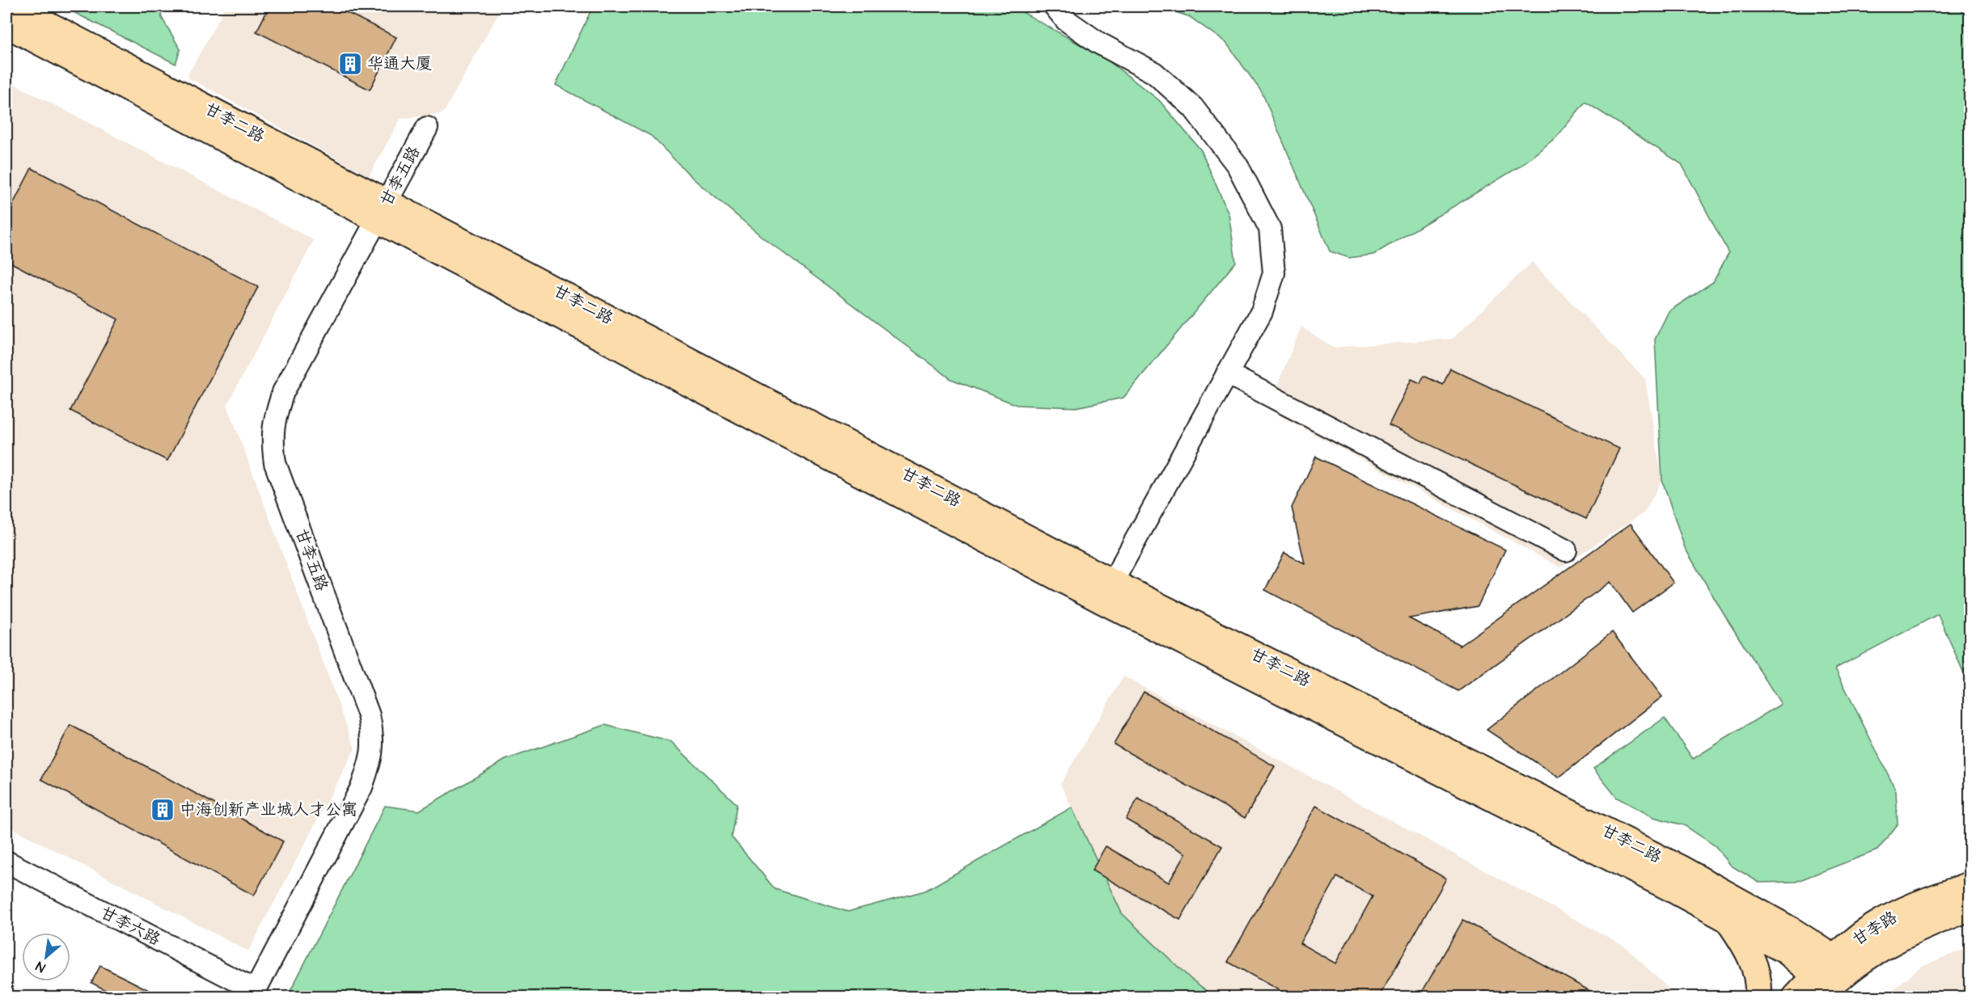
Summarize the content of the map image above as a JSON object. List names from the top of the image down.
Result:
{
  "streets": {
    "main road": ["甘李二路", "甘李路"],
    "street": ["甘李五路", "甘李六路"]
  },
  "crossings": [
    ["甘李二路", "甘李五路"],
    ["甘李二路", "甘李路"],
    ["甘李五路", "甘李六路"]
  ],
  "places": {
    "building": ["华通大厦", "中海创新产业城人才公寓"]
  },
  "north": "bottom left"
}
